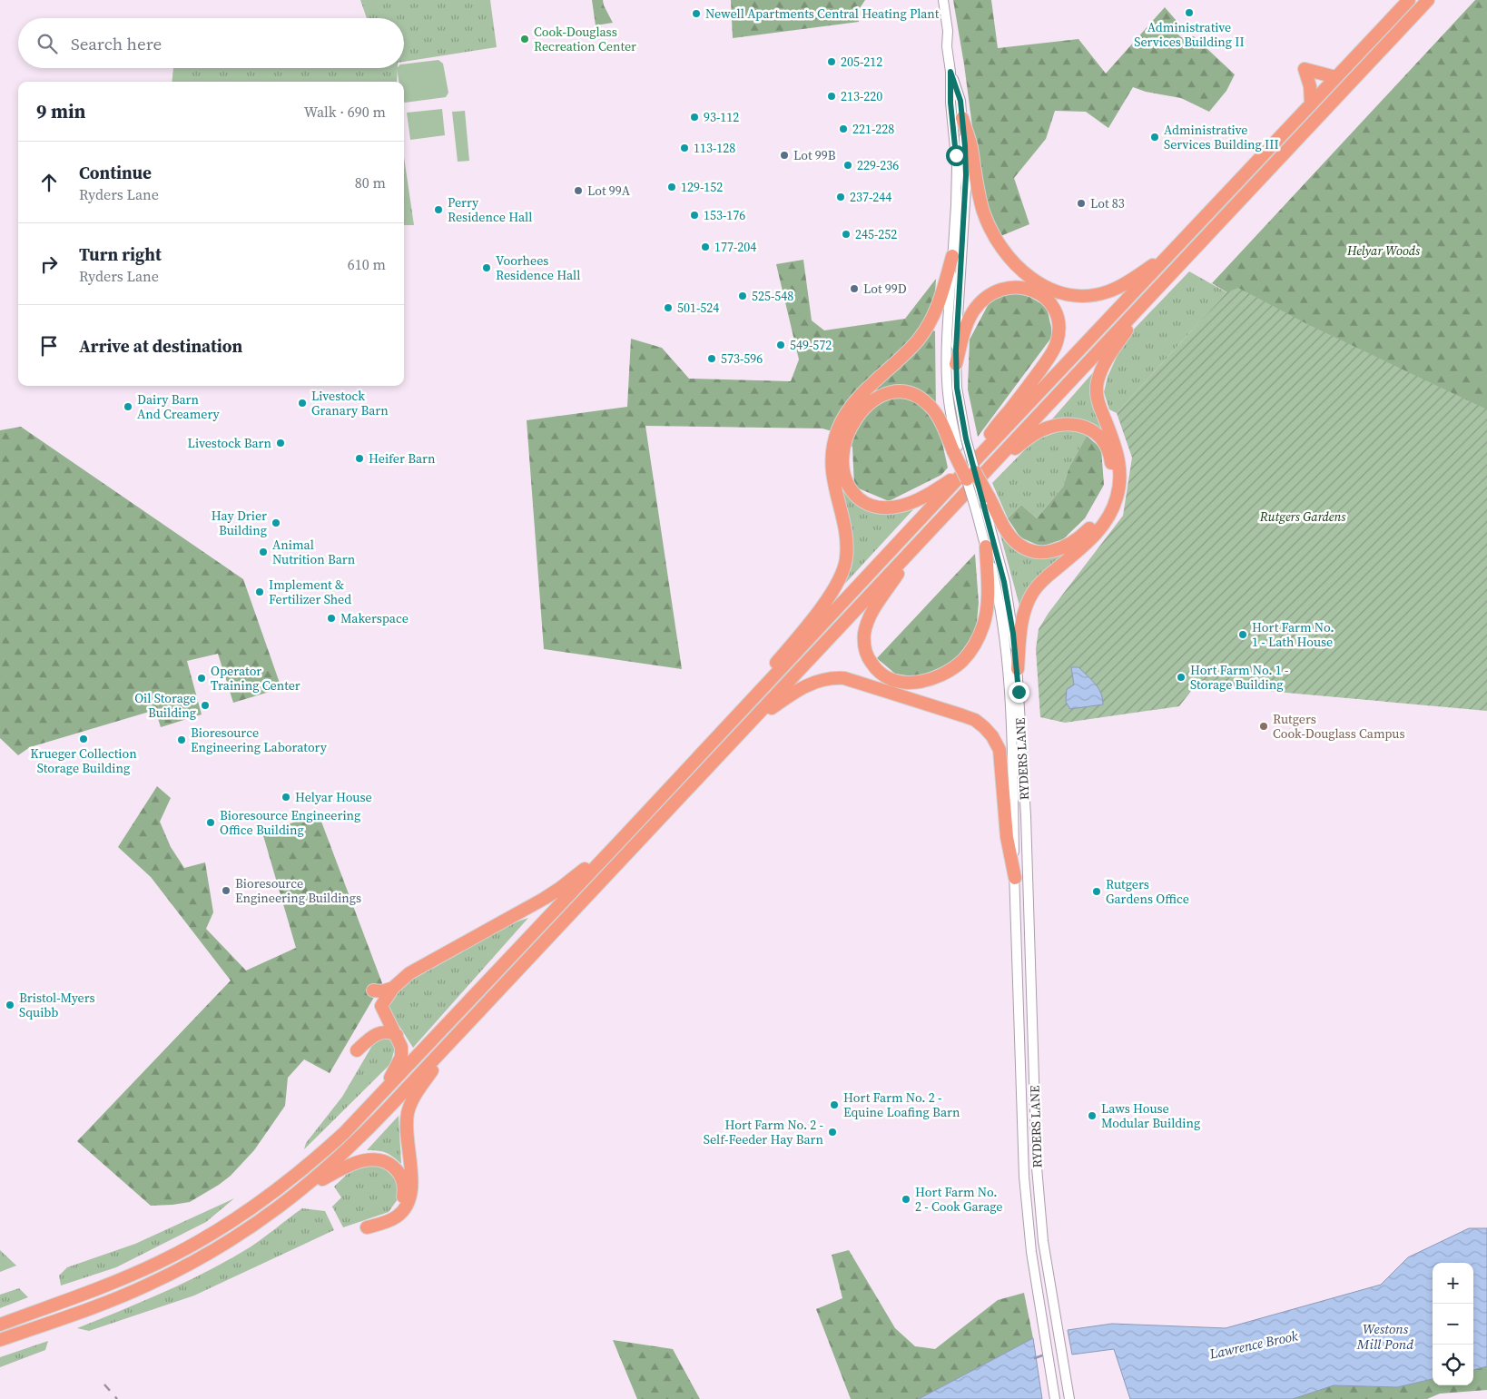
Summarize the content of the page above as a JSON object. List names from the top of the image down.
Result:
{
  "streets": {
    "main road": ["RYDERS LANE"]
  },
  "water": ["Westons Mill Pond", "Lawrence Brook"],
  "parks": ["Helyar Woods", "Rutgers Gardens"],
  "places": [
    "Administrative Services Building II",
    "Newell Apartments Central Heating Plant",
    "Cook-Douglass Recreation Center",
    "205-212",
    "213-220",
    "93-112",
    "221-228",
    "Administrative Services Building III",
    "113-128",
    "Lot 99B",
    "229-236",
    "129-152",
    "Lot 99A",
    "237-244",
    "Lot 83",
    "Perry Residence Hall",
    "153-176",
    "245-252",
    "177-204",
    "Voorhees Residence Hall",
    "Lot 99D",
    "525-548",
    "501-524",
    "549-572",
    "573-596",
    "Livestock Granary Barn",
    "Dairy Barn And Creamery",
    "Livestock Barn",
    "Heifer Barn",
    "Hay Drier Building",
    "Animal Nutrition Barn",
    "Implement & Fertilizer Shed",
    "Makerspace",
    "Hort Farm No. 1 - Lath House",
    "Hort Farm No. 1 - Storage Building",
    "Operator Training Center",
    "Oil Storage Building",
    "Rutgers Cook-Douglass Campus",
    "Krueger Collection Storage Building",
    "Bioresource Engineering Laboratory",
    "Helyar House",
    "Bioresource Engineering Office Building",
    "Bioresource Engineering Buildings",
    "Rutgers Gardens Office",
    "Bristol-Myers Squibb",
    "Hort Farm No. 2 - Equine Loafing Barn",
    "Laws House Modular Building",
    "Hort Farm No. 2 - Self-Feeder Hay Barn",
    "Hort Farm No. 2 - Cook Garage"
  ],
  "page": {
    "search": "Search here",
    "heading": ["9 min", "Walk · 690 m"],
    "list": [
      ["Continue", "Ryders Lane", "80 m"],
      ["Turn right", "Ryders Lane", "610 m"],
      "Arrive at destination"
    ],
    "map_buttons": ["+", "−"]
  }
}
